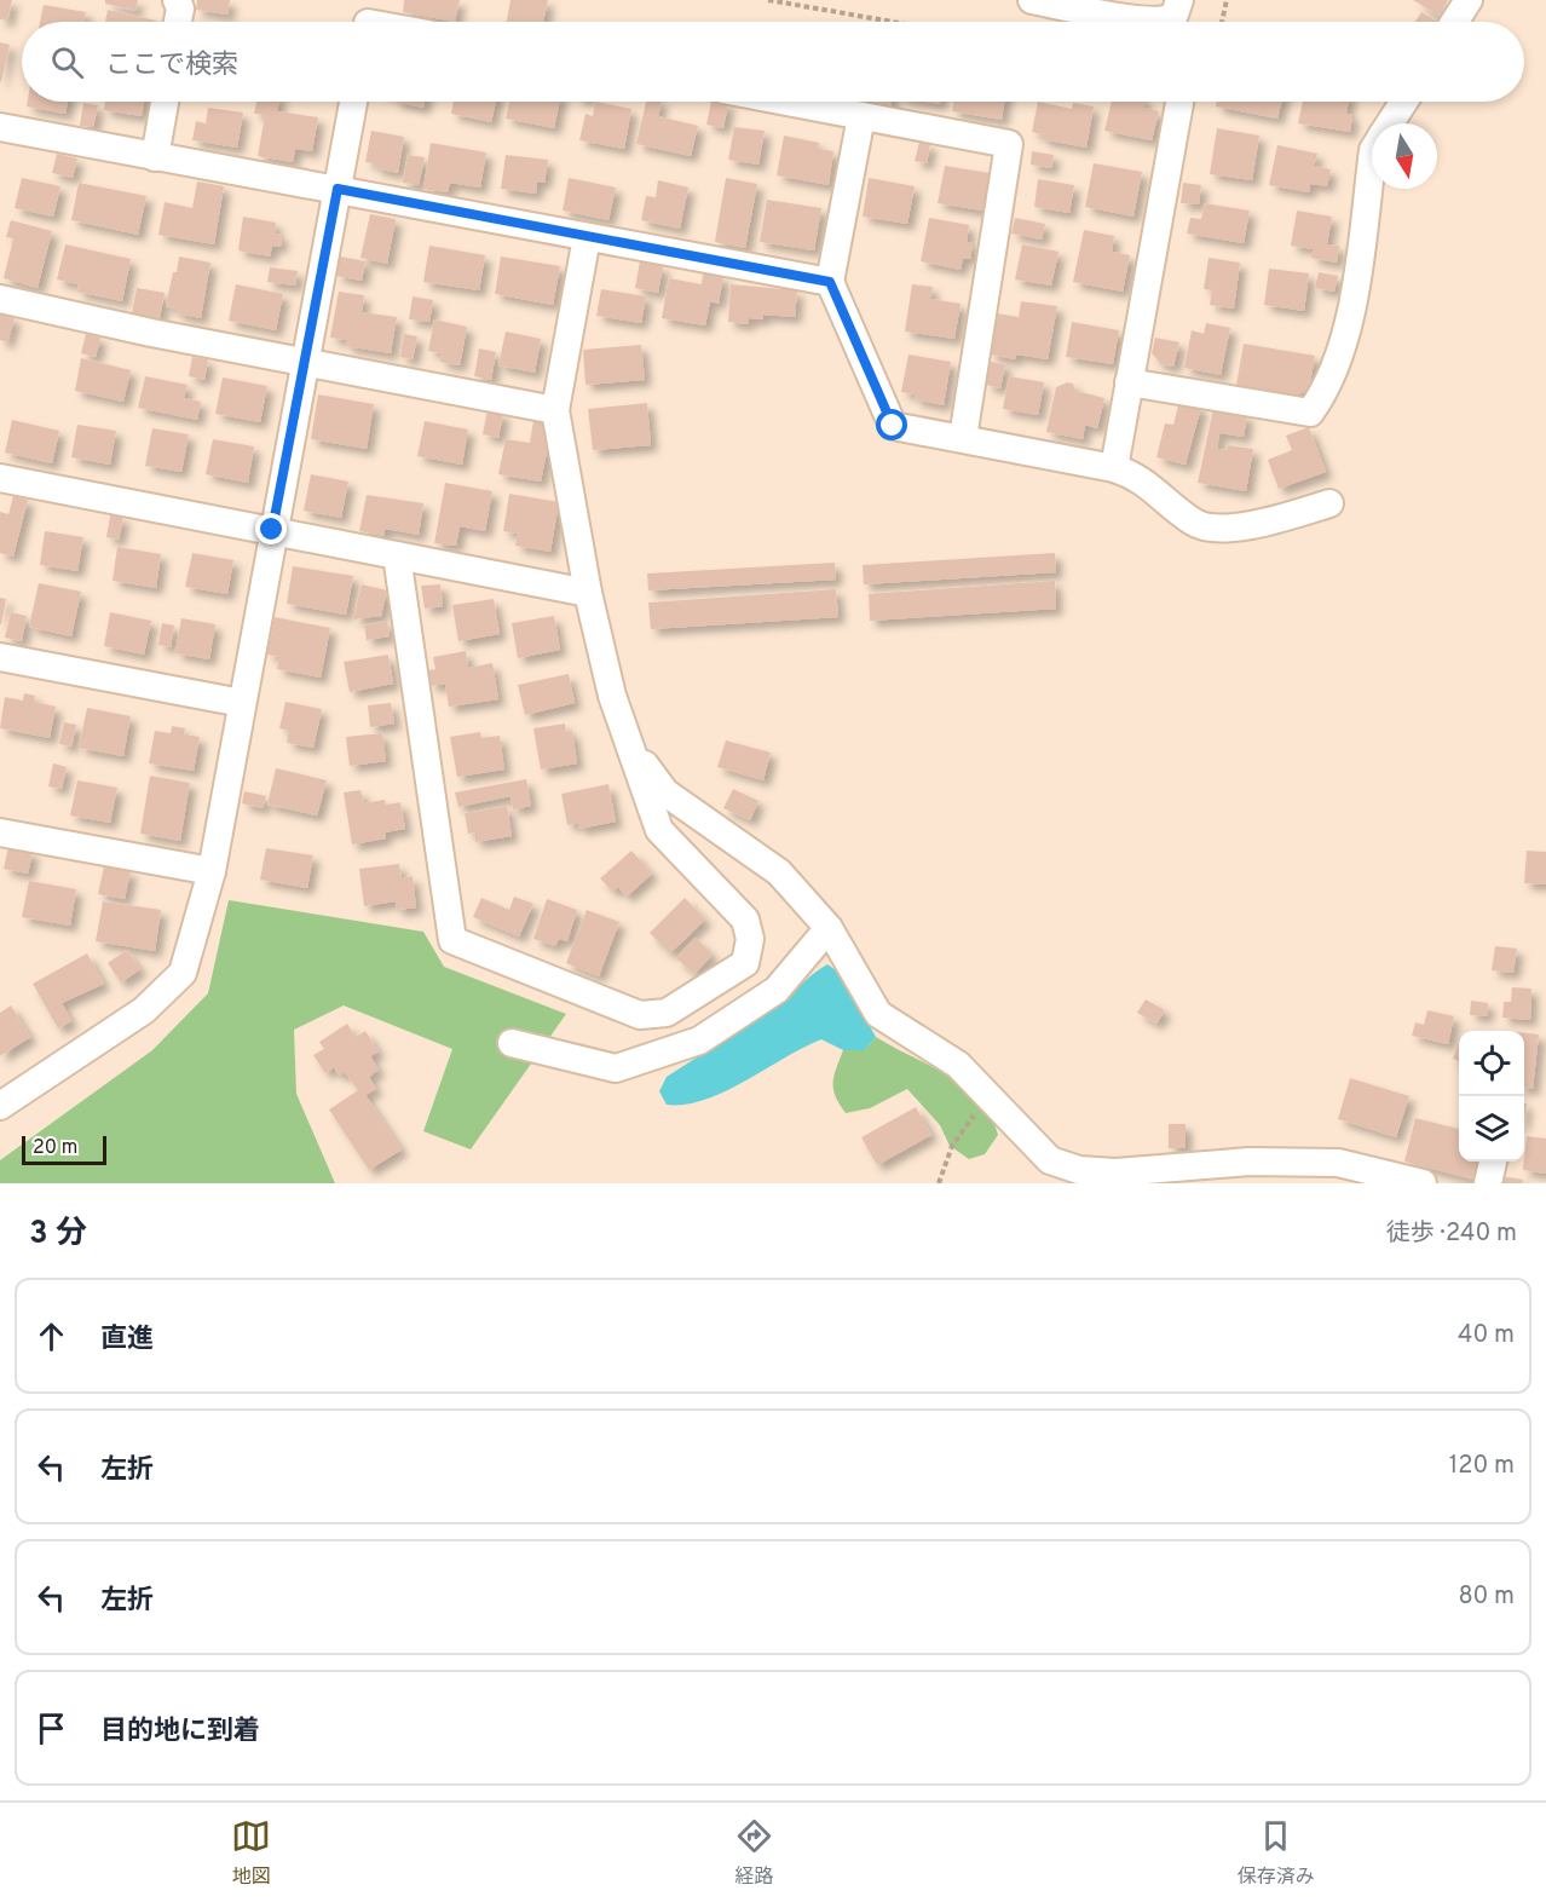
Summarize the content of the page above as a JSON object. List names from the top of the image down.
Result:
{
  "scale_bar": "20 m",
  "north": "bottom",
  "page": {
    "search": "ここで検索",
    "scale": "20 m",
    "heading": ["3 分", "徒歩 · 240 m"],
    "list": [
      ["直進", "40 m"],
      ["左折", "120 m"],
      ["左折", "80 m"],
      "目的地に到着"
    ],
    "nav": ["地図", "経路", "保存済み"]
  }
}
